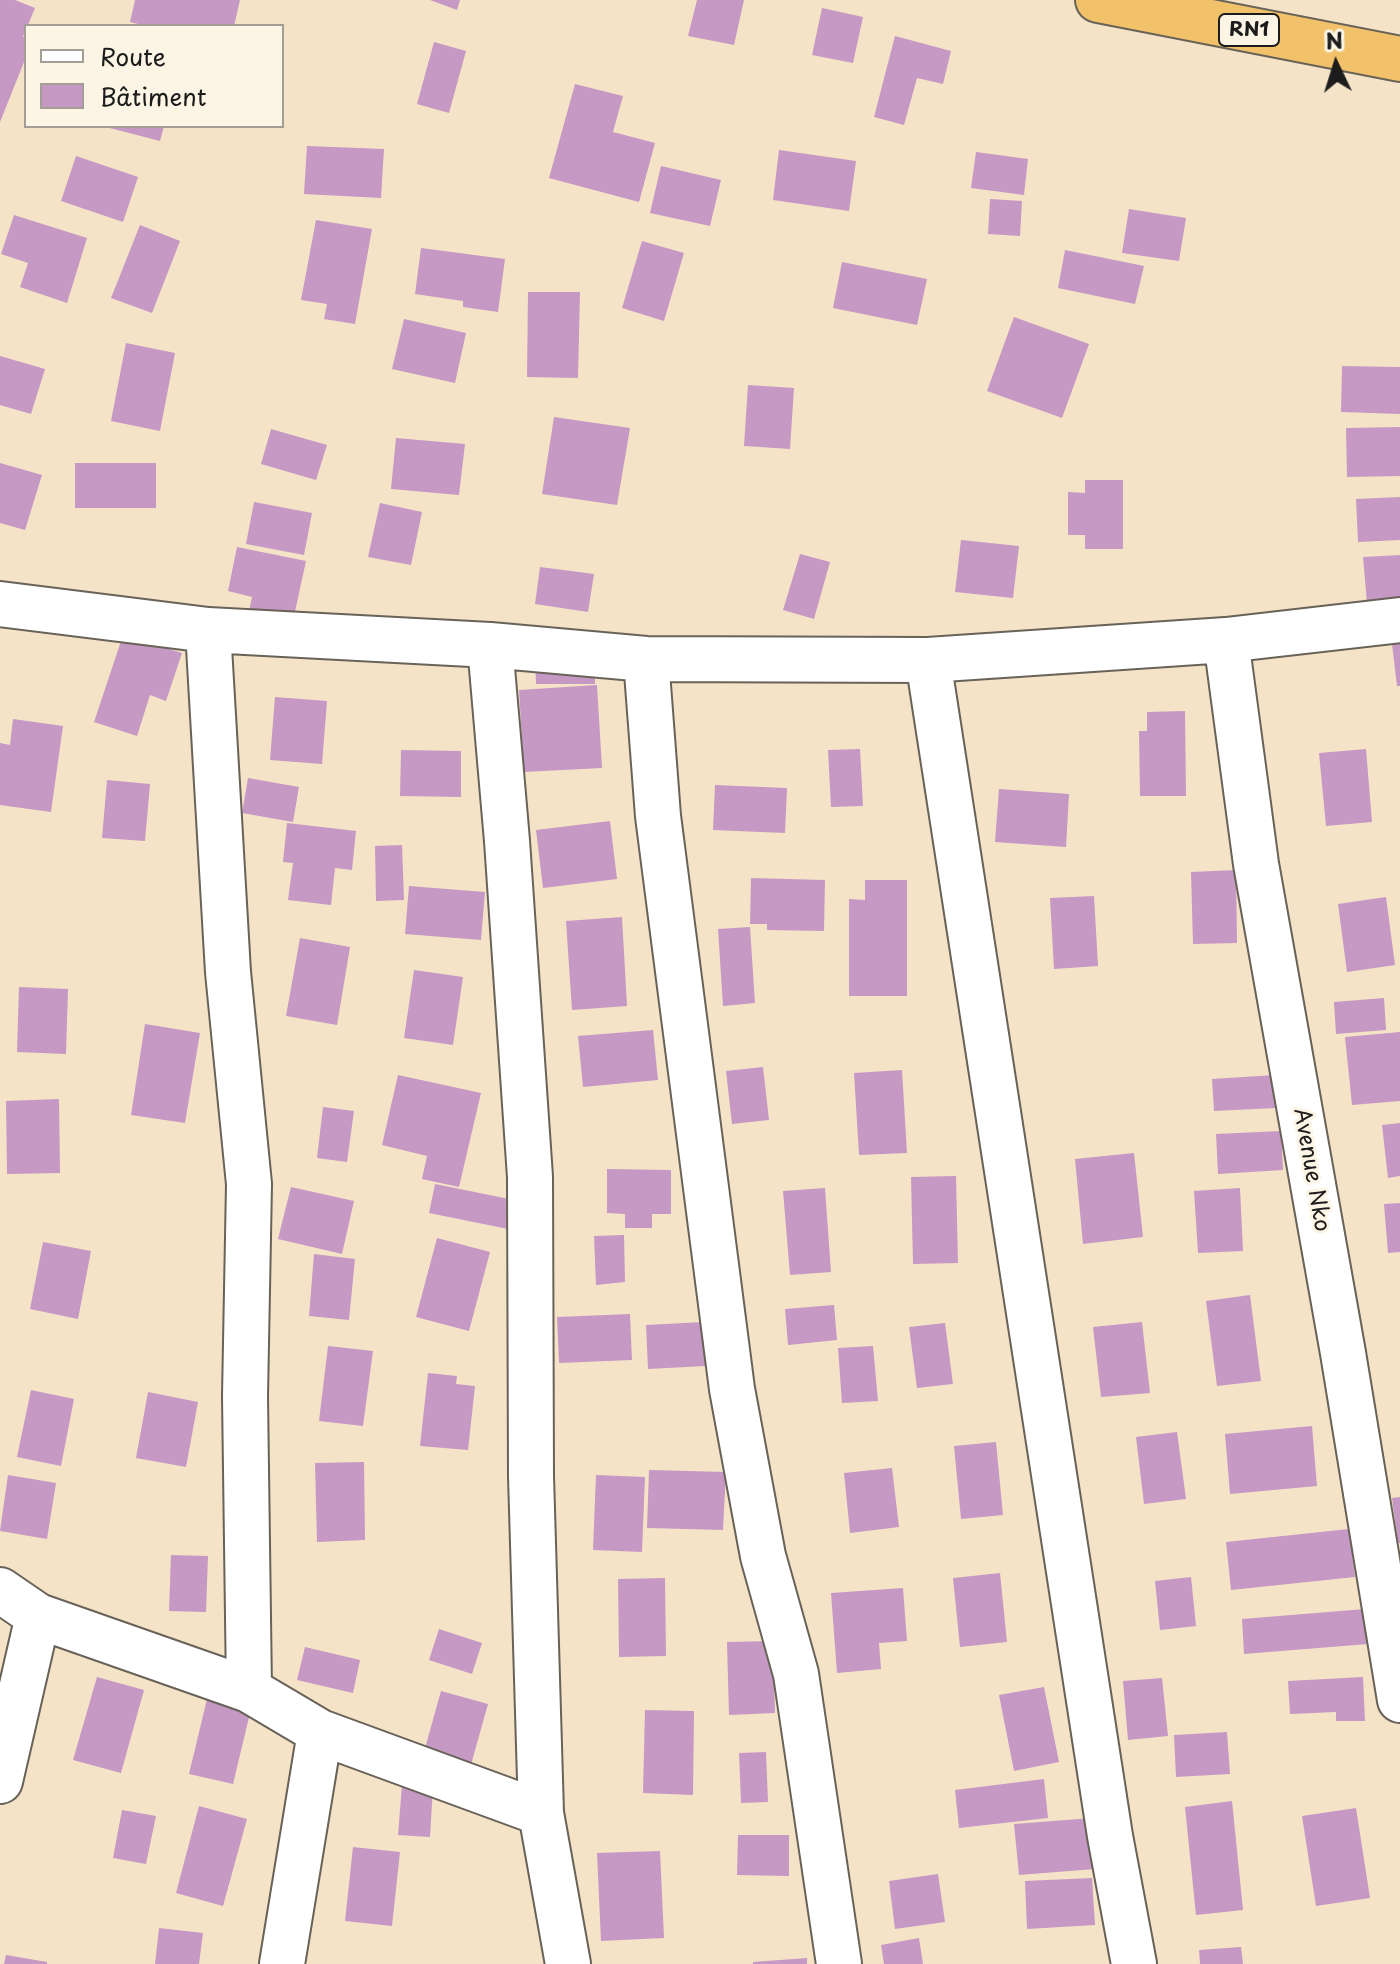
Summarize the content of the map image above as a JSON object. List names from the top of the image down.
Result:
{
  "streets": {
    "highway": ["RN1"],
    "street": ["Avenue Nko"]
  },
  "legend": ["Route", "Bâtiment"],
  "north": "top"
}
